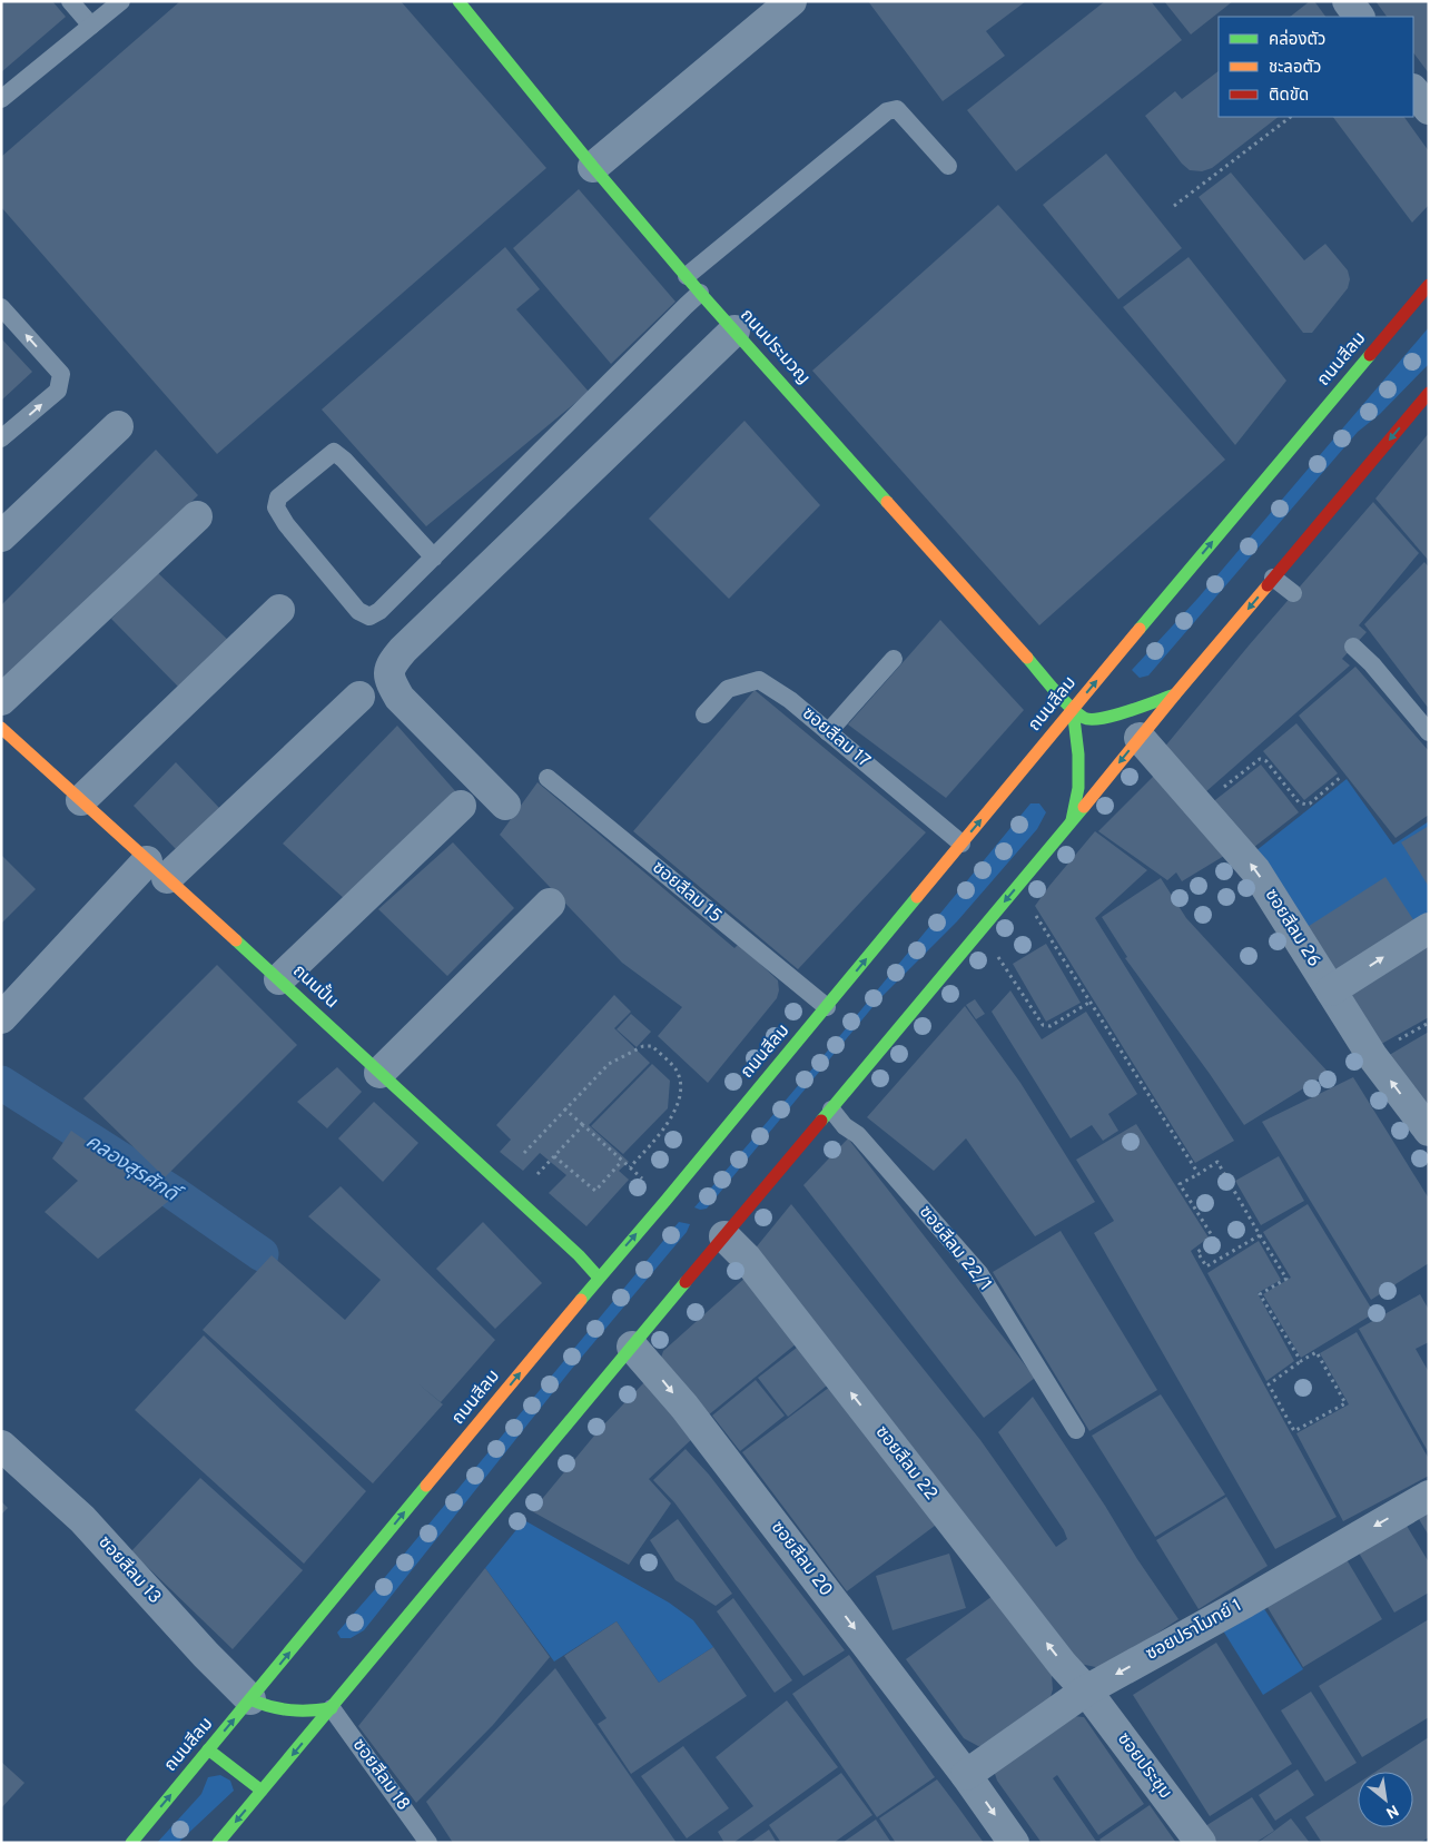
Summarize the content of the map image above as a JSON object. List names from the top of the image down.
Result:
{
  "streets": {
    "main road": ["ถนนประมวญ", "ถนนสีลม", "ถนนปั้น"],
    "street": [
      "ซอยสีลม 26",
      "ซอยสีลม 22",
      "ซอยสีลม 20",
      "ซอยสีลม 13",
      "ซอยปราโมทย์ 1",
      "ซอยประชุม"
    ],
    "lane": [
      "ซอยสีลม 17",
      "ซอยสีลม 15",
      "ซอยสีลม 22/1",
      "ซอยสีลม 18"
    ]
  },
  "crossings": [
    ["ถนนประมวญ", "ถนนสีลม"],
    ["ถนนสีลม", "ซอยสีลม 17"],
    ["ถนนสีลม", "ซอยสีลม 15"],
    ["ถนนสีลม", "ถนนปั้น"],
    ["ถนนสีลม", "ซอยสีลม 13"],
    ["ซอยสีลม 22", "ซอยปราโมทย์ 1"],
    ["ซอยสีลม 22", "ซอยประชุม"],
    ["ซอยสีลม 20", "ซอยปราโมทย์ 1"],
    ["ซอยปราโมทย์ 1", "ซอยประชุม"]
  ],
  "one_way": [
    "ซอยสีลม 26",
    "ซอยสีลม 22",
    "ซอยสีลม 20",
    "ซอยปราโมทย์ 1"
  ],
  "water": ["คลองสุรศักดิ์"],
  "legend": ["คล่องตัว", "ชะลอตัว", "ติดขัด"],
  "north": "bottom right"
}
